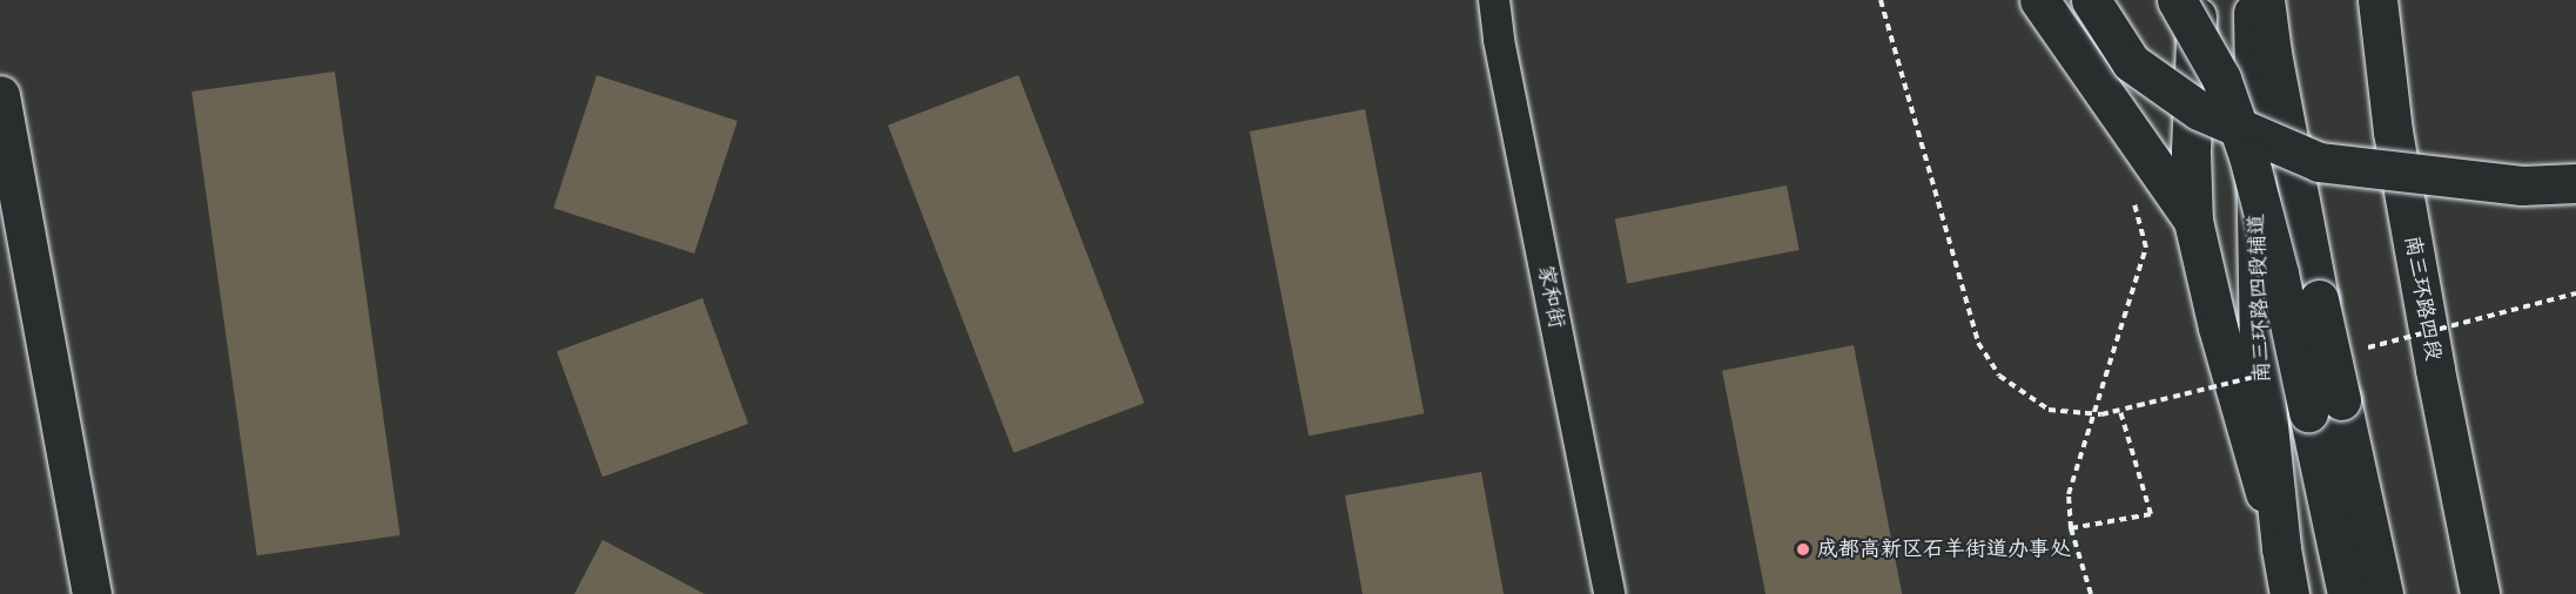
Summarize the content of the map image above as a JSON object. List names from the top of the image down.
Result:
{
  "streets": {
    "main road": ["南三环路四段辅道", "南三环路四段"],
    "street": ["家和街"]
  },
  "places": ["成都高新区石羊街道办事处"]
}
